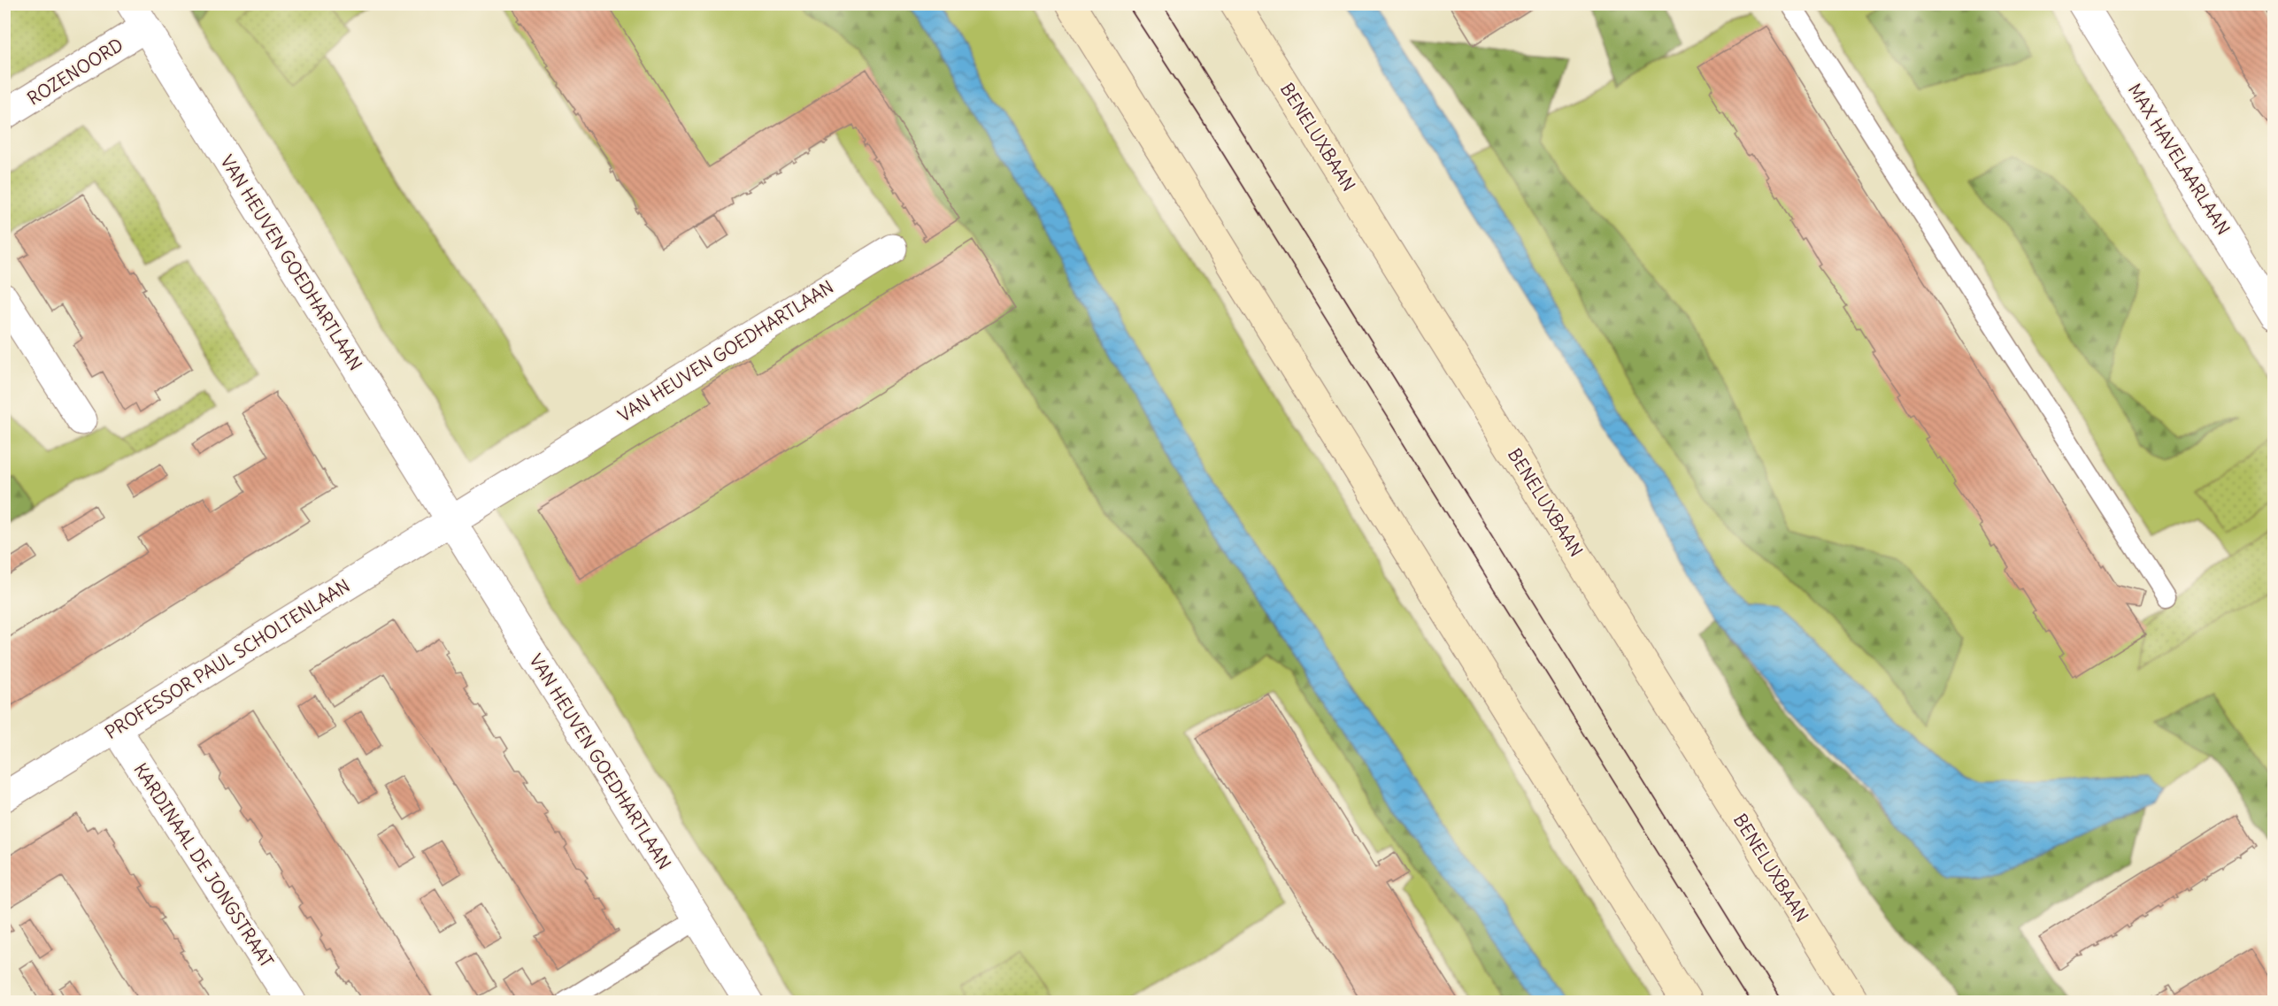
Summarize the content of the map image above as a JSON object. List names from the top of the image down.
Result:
{
  "streets": {
    "main road": ["BENELUXBAAN"],
    "street": [
      "ROZENOORD",
      "MAX HAVELAARLAAN",
      "VAN HEUVEN GOEDHARTLAAN",
      "PROFESSOR PAUL SCHOLTENLAAN",
      "KARDINAAL DE JONGSTRAAT"
    ]
  },
  "crossings": [
    ["ROZENOORD", "VAN HEUVEN GOEDHARTLAAN"],
    ["VAN HEUVEN GOEDHARTLAAN", "PROFESSOR PAUL SCHOLTENLAAN"],
    ["PROFESSOR PAUL SCHOLTENLAAN", "KARDINAAL DE JONGSTRAAT"]
  ]
}
